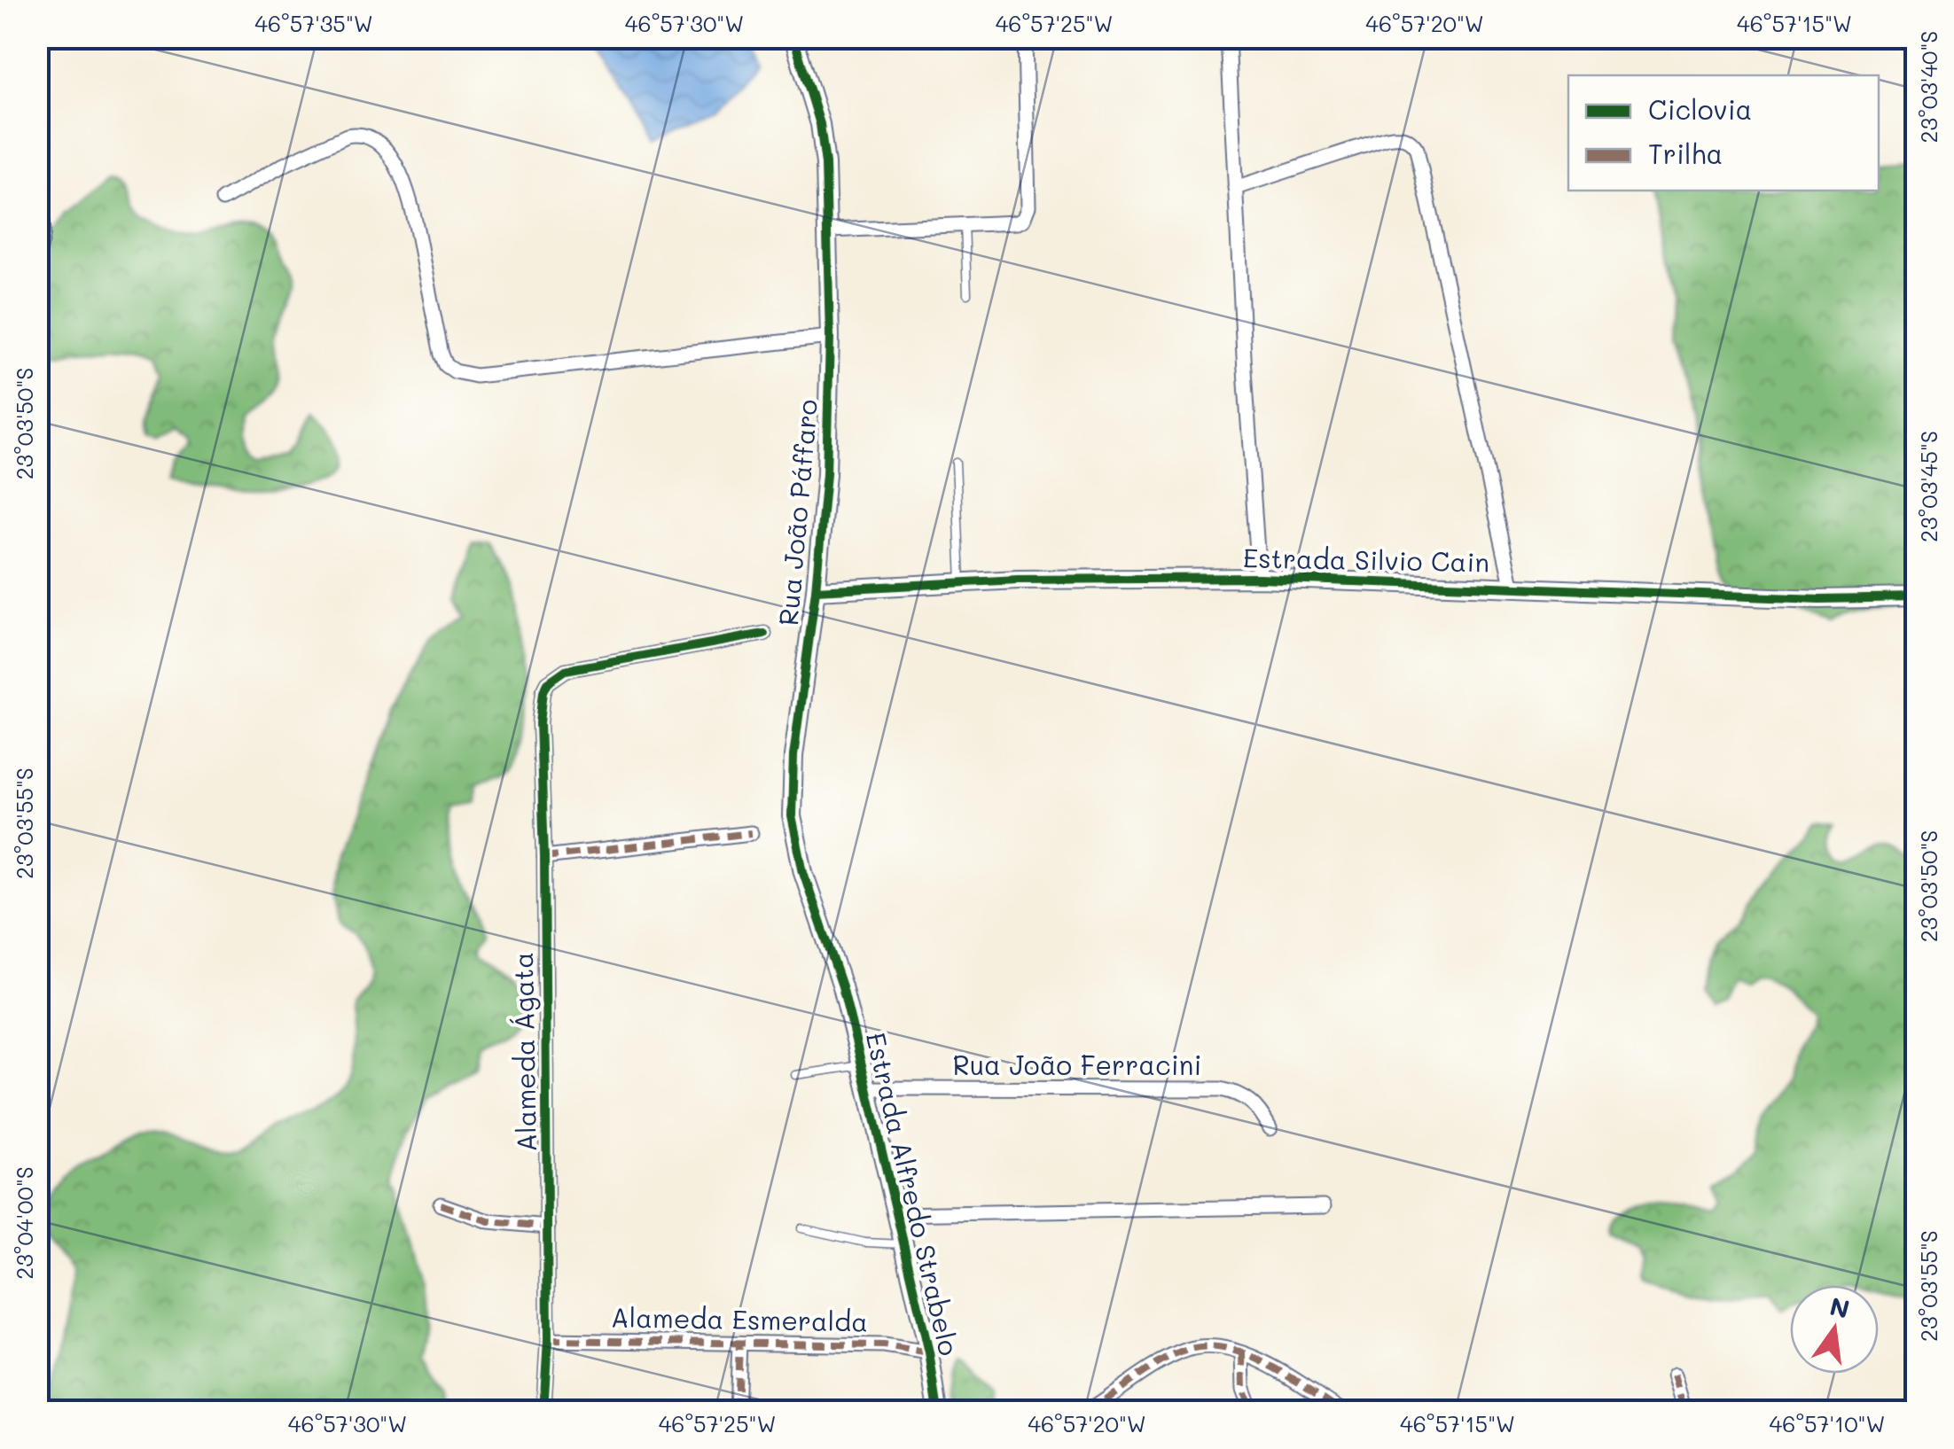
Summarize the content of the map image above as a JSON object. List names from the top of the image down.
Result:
{
  "streets": {
    "street": [
      "Rua João Páffaro",
      "Estrada Silvio Cain",
      "Alameda Ágata",
      "Rua João Ferracini",
      "Estrada Alfredo Strabelo",
      "Alameda Esmeralda"
    ]
  },
  "crossings": [
    ["Rua João Páffaro", "Estrada Silvio Cain"],
    ["Rua João Páffaro", "Estrada Alfredo Strabelo"],
    ["Alameda Ágata", "Alameda Esmeralda"],
    ["Rua João Ferracini", "Estrada Alfredo Strabelo"],
    ["Estrada Alfredo Strabelo", "Alameda Esmeralda"]
  ],
  "legend": ["Ciclovia", "Trilha"],
  "north": "top",
  "coordinates": [
    "46°57'35\"W",
    "46°57'30\"W",
    "46°57'25\"W",
    "46°57'20\"W",
    "46°57'15\"W",
    "23°03'40\"S",
    "23°03'50\"S",
    "23°03'45\"S",
    "23°03'55\"S",
    "23°04'00\"S",
    "46°57'10\"W"
  ]
}
